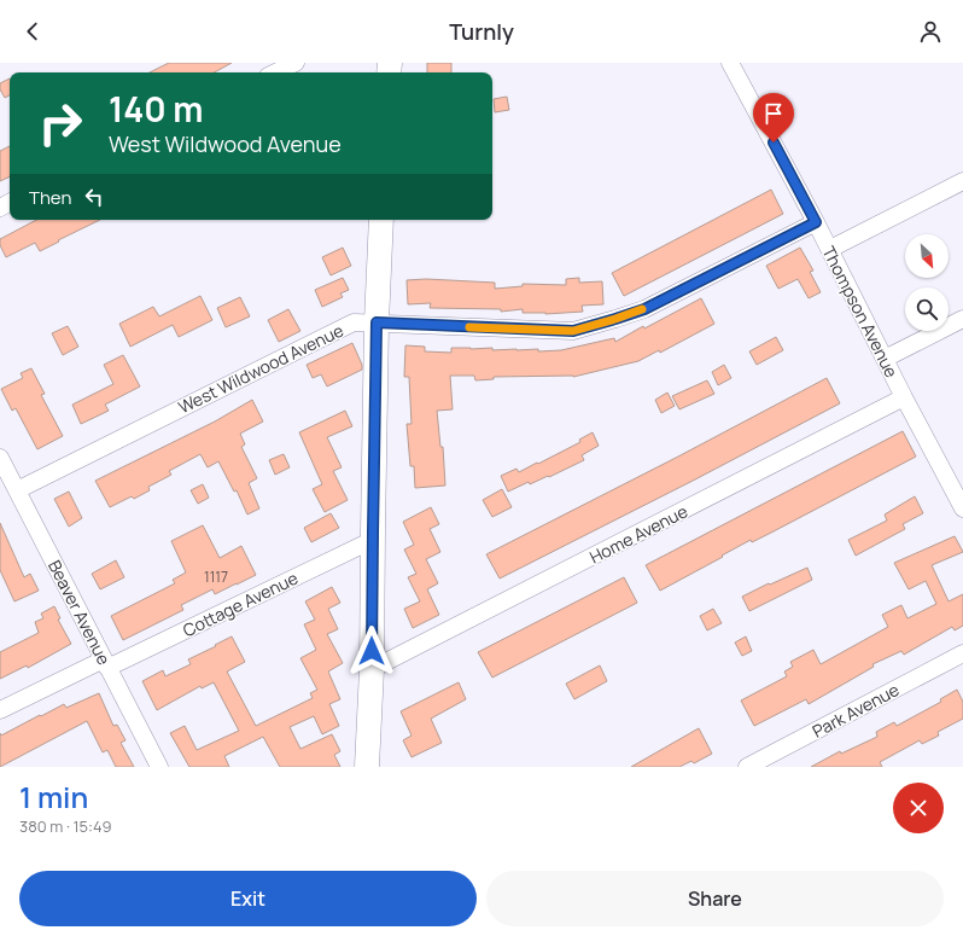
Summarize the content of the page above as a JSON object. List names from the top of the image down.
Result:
{
  "streets": {
    "street": [
      "Thompson Avenue",
      "West Wildwood Avenue",
      "Home Avenue",
      "Cottage Avenue",
      "Beaver Avenue",
      "Park Avenue"
    ]
  },
  "crossings": [
    ["Thompson Avenue", "West Wildwood Avenue"],
    ["Thompson Avenue", "Home Avenue"],
    ["West Wildwood Avenue", "Beaver Avenue"],
    ["Cottage Avenue", "Beaver Avenue"]
  ],
  "house_numbers": ["1117"],
  "north": "bottom right",
  "page": {
    "header": "Turnly",
    "turn": ["140 m", "West Wildwood Avenue"],
    "then": "Then",
    "heading": ["1 min", "380 m · 15:49"],
    "buttons": ["Exit", "Share"]
  }
}
